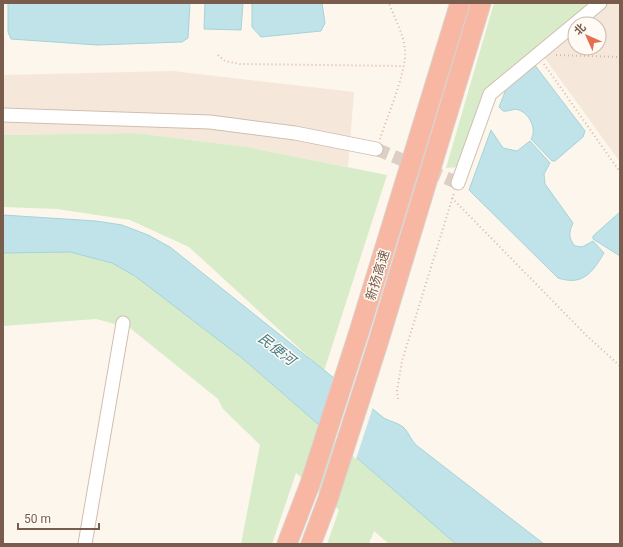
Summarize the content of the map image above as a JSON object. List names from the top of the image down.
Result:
{
  "streets": {
    "highway": ["新扬高速"]
  },
  "water": ["民便河"],
  "scale_bar": "50 m",
  "north": "top left"
}
